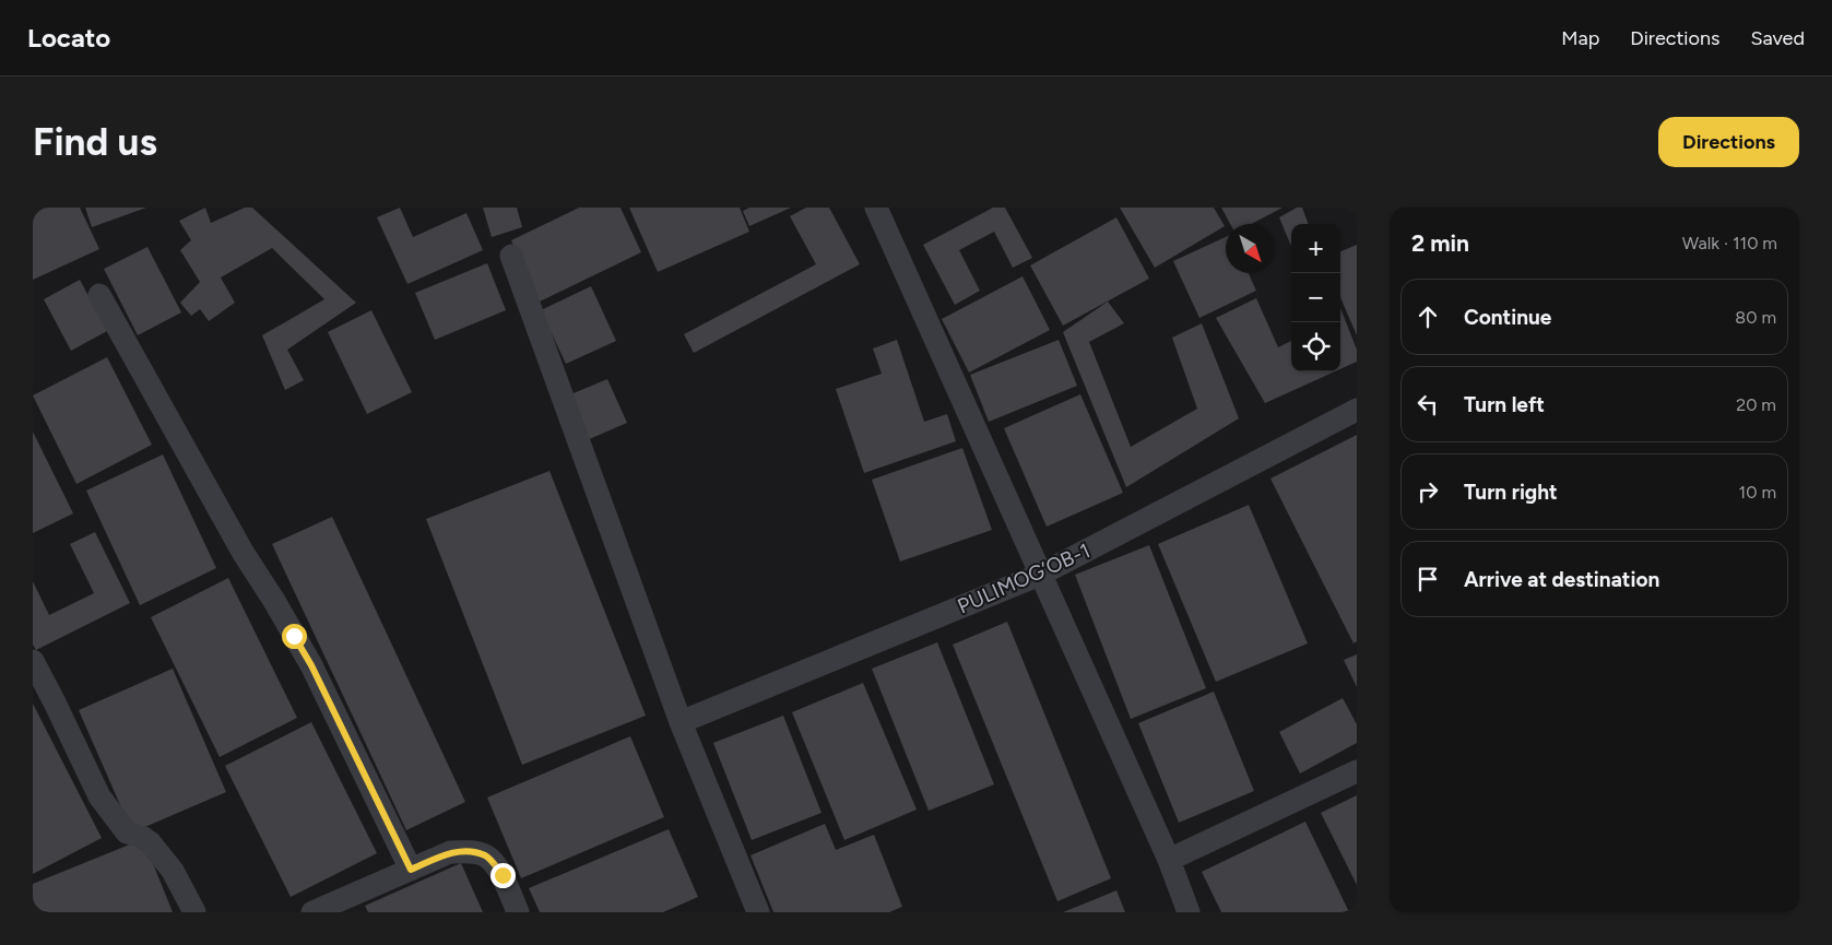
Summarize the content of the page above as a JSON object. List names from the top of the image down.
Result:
{
  "streets": {
    "street": ["PULIMOG’OB-1"]
  },
  "north": "bottom right",
  "page": {
    "header": "Locato",
    "nav": ["Map", "Directions", "Saved"],
    "buttons": "Directions",
    "title": "Find us",
    "heading": ["2 min", "Walk · 110 m"],
    "map_buttons": ["+", "−"],
    "list": [
      ["Continue", "80 m"],
      ["Turn left", "20 m"],
      ["Turn right", "10 m"],
      "Arrive at destination"
    ]
  }
}
